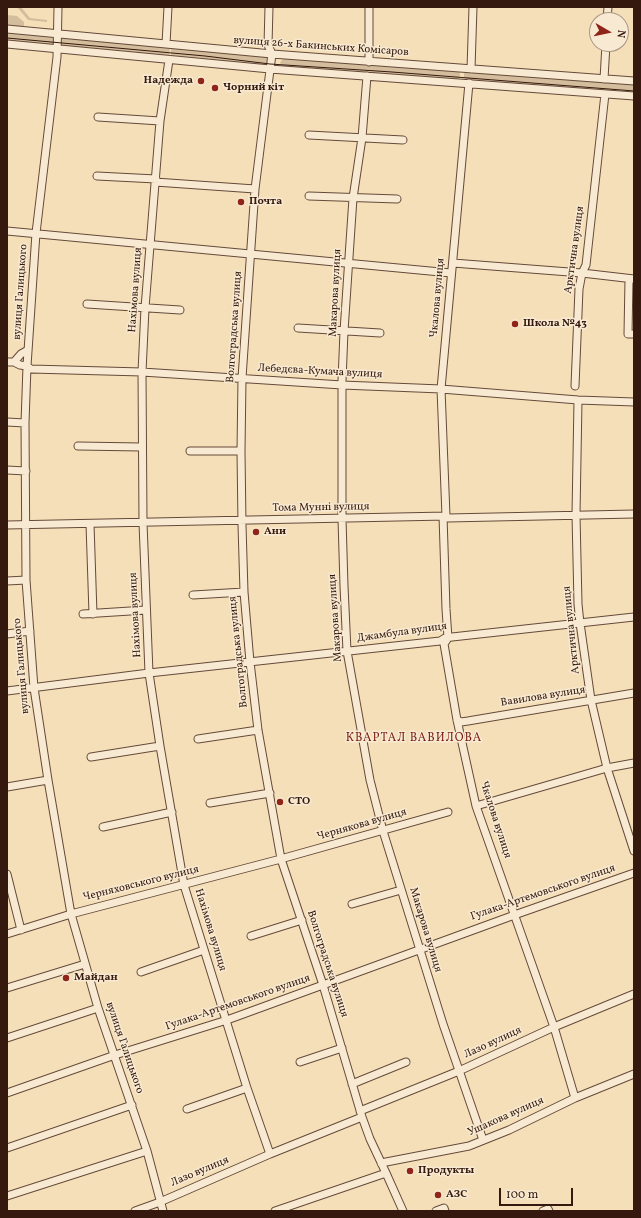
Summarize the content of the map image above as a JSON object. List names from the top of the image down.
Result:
{
  "streets": {
    "street": [
      "вулиця 26-х Бакинських Комісаров",
      "Арктична вулиця",
      "Нахімова вулиця",
      "вулиця Галицького",
      "Макарова вулиця",
      "Чкалова вулиця",
      "Волгоградська вулиця",
      "Лебедєва-Кумача вулиця",
      "Тома Мунні вулиця",
      "Джамбула вулиця",
      "Вавилова вулиця",
      "Чернякова вулиця",
      "Черняховського вулиця",
      "Гулака-Артемовського вулиця",
      "Лазо вулиця",
      "Ушакова вулиця"
    ]
  },
  "crossings": [
    ["вулиця 26-х Бакинських Комісаров", "вулиця Галицького"],
    ["вулиця 26-х Бакинських Комісаров", "Чкалова вулиця"],
    ["вулиця 26-х Бакинських Комісаров", "Волгоградська вулиця"],
    ["Арктична вулиця", "Лебедєва-Кумача вулиця"],
    ["Арктична вулиця", "Тома Мунні вулиця"],
    ["Арктична вулиця", "Джамбула вулиця"],
    ["Арктична вулиця", "Вавилова вулиця"],
    ["Нахімова вулиця", "Лебедєва-Кумача вулиця"],
    ["Нахімова вулиця", "Тома Мунні вулиця"],
    ["Нахімова вулиця", "Джамбула вулиця"],
    ["Нахімова вулиця", "Черняховського вулиця"],
    ["Нахімова вулиця", "Гулака-Артемовського вулиця"],
    ["Нахімова вулиця", "Лазо вулиця"],
    ["вулиця Галицького", "Лебедєва-Кумача вулиця"],
    ["вулиця Галицького", "Тома Мунні вулиця"],
    ["вулиця Галицького", "Джамбула вулиця"],
    ["вулиця Галицького", "Черняховського вулиця"],
    ["вулиця Галицького", "Гулака-Артемовського вулиця"],
    ["вулиця Галицького", "Лазо вулиця"],
    ["Макарова вулиця", "Лебедєва-Кумача вулиця"],
    ["Макарова вулиця", "Тома Мунні вулиця"],
    ["Макарова вулиця", "Джамбула вулиця"],
    ["Макарова вулиця", "Чернякова вулиця"],
    ["Макарова вулиця", "Гулака-Артемовського вулиця"],
    ["Макарова вулиця", "Лазо вулиця"],
    ["Макарова вулиця", "Ушакова вулиця"],
    ["Чкалова вулиця", "Лебедєва-Кумача вулиця"],
    ["Чкалова вулиця", "Тома Мунні вулиця"],
    ["Чкалова вулиця", "Джамбула вулиця"],
    ["Чкалова вулиця", "Вавилова вулиця"],
    ["Чкалова вулиця", "Гулака-Артемовського вулиця"],
    ["Чкалова вулиця", "Лазо вулиця"],
    ["Чкалова вулиця", "Ушакова вулиця"],
    ["Волгоградська вулиця", "Лебедєва-Кумача вулиця"],
    ["Волгоградська вулиця", "Тома Мунні вулиця"],
    ["Волгоградська вулиця", "Джамбула вулиця"],
    ["Волгоградська вулиця", "Чернякова вулиця"],
    ["Волгоградська вулиця", "Черняховського вулиця"],
    ["Волгоградська вулиця", "Гулака-Артемовського вулиця"],
    ["Волгоградська вулиця", "Лазо вулиця"],
    ["Волгоградська вулиця", "Ушакова вулиця"],
    ["Чернякова вулиця", "Черняховського вулиця"]
  ],
  "districts": ["КВАРТАЛ ВАВИЛОВА"],
  "places": [
    "Надежда",
    "Чорний кіт",
    "Почта",
    "Школа №43",
    "Ани",
    "СТО",
    "Майдан",
    "Продукты",
    "АЗС"
  ],
  "scale_bar": "100 m",
  "north": "right"
}
